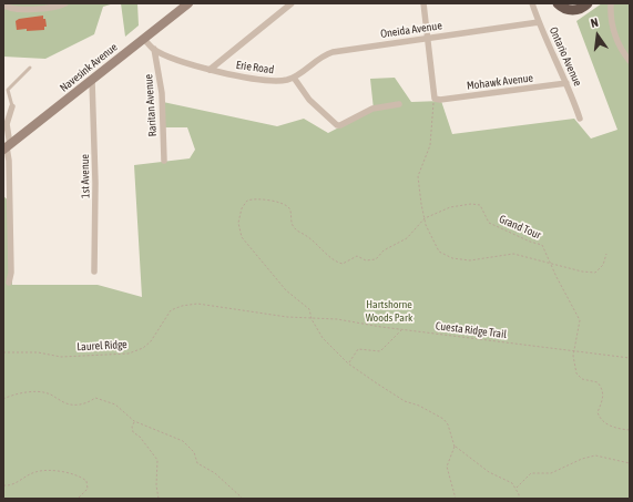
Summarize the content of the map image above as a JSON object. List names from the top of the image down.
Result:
{
  "streets": {
    "main road": ["Navesink Avenue"],
    "street": [
      "Oneida Avenue",
      "Ontario Avenue",
      "Erie Road",
      "Mohawk Avenue",
      "Raritan Avenue",
      "1st Avenue"
    ],
    "path": ["Grand Tour", "Cuesta Ridge Trail", "Laurel Ridge"]
  },
  "crossings": [
    ["Oneida Avenue", "Ontario Avenue"],
    ["Oneida Avenue", "Erie Road"],
    ["Ontario Avenue", "Mohawk Avenue"],
    ["Navesink Avenue", "Erie Road"],
    ["Navesink Avenue", "1st Avenue"],
    ["Erie Road", "Raritan Avenue"],
    ["Grand Tour", "Cuesta Ridge Trail"],
    ["Grand Tour", "Laurel Ridge"],
    ["Cuesta Ridge Trail", "Laurel Ridge"]
  ],
  "parks": ["Hartshorne Woods Park"],
  "north": "top"
}
